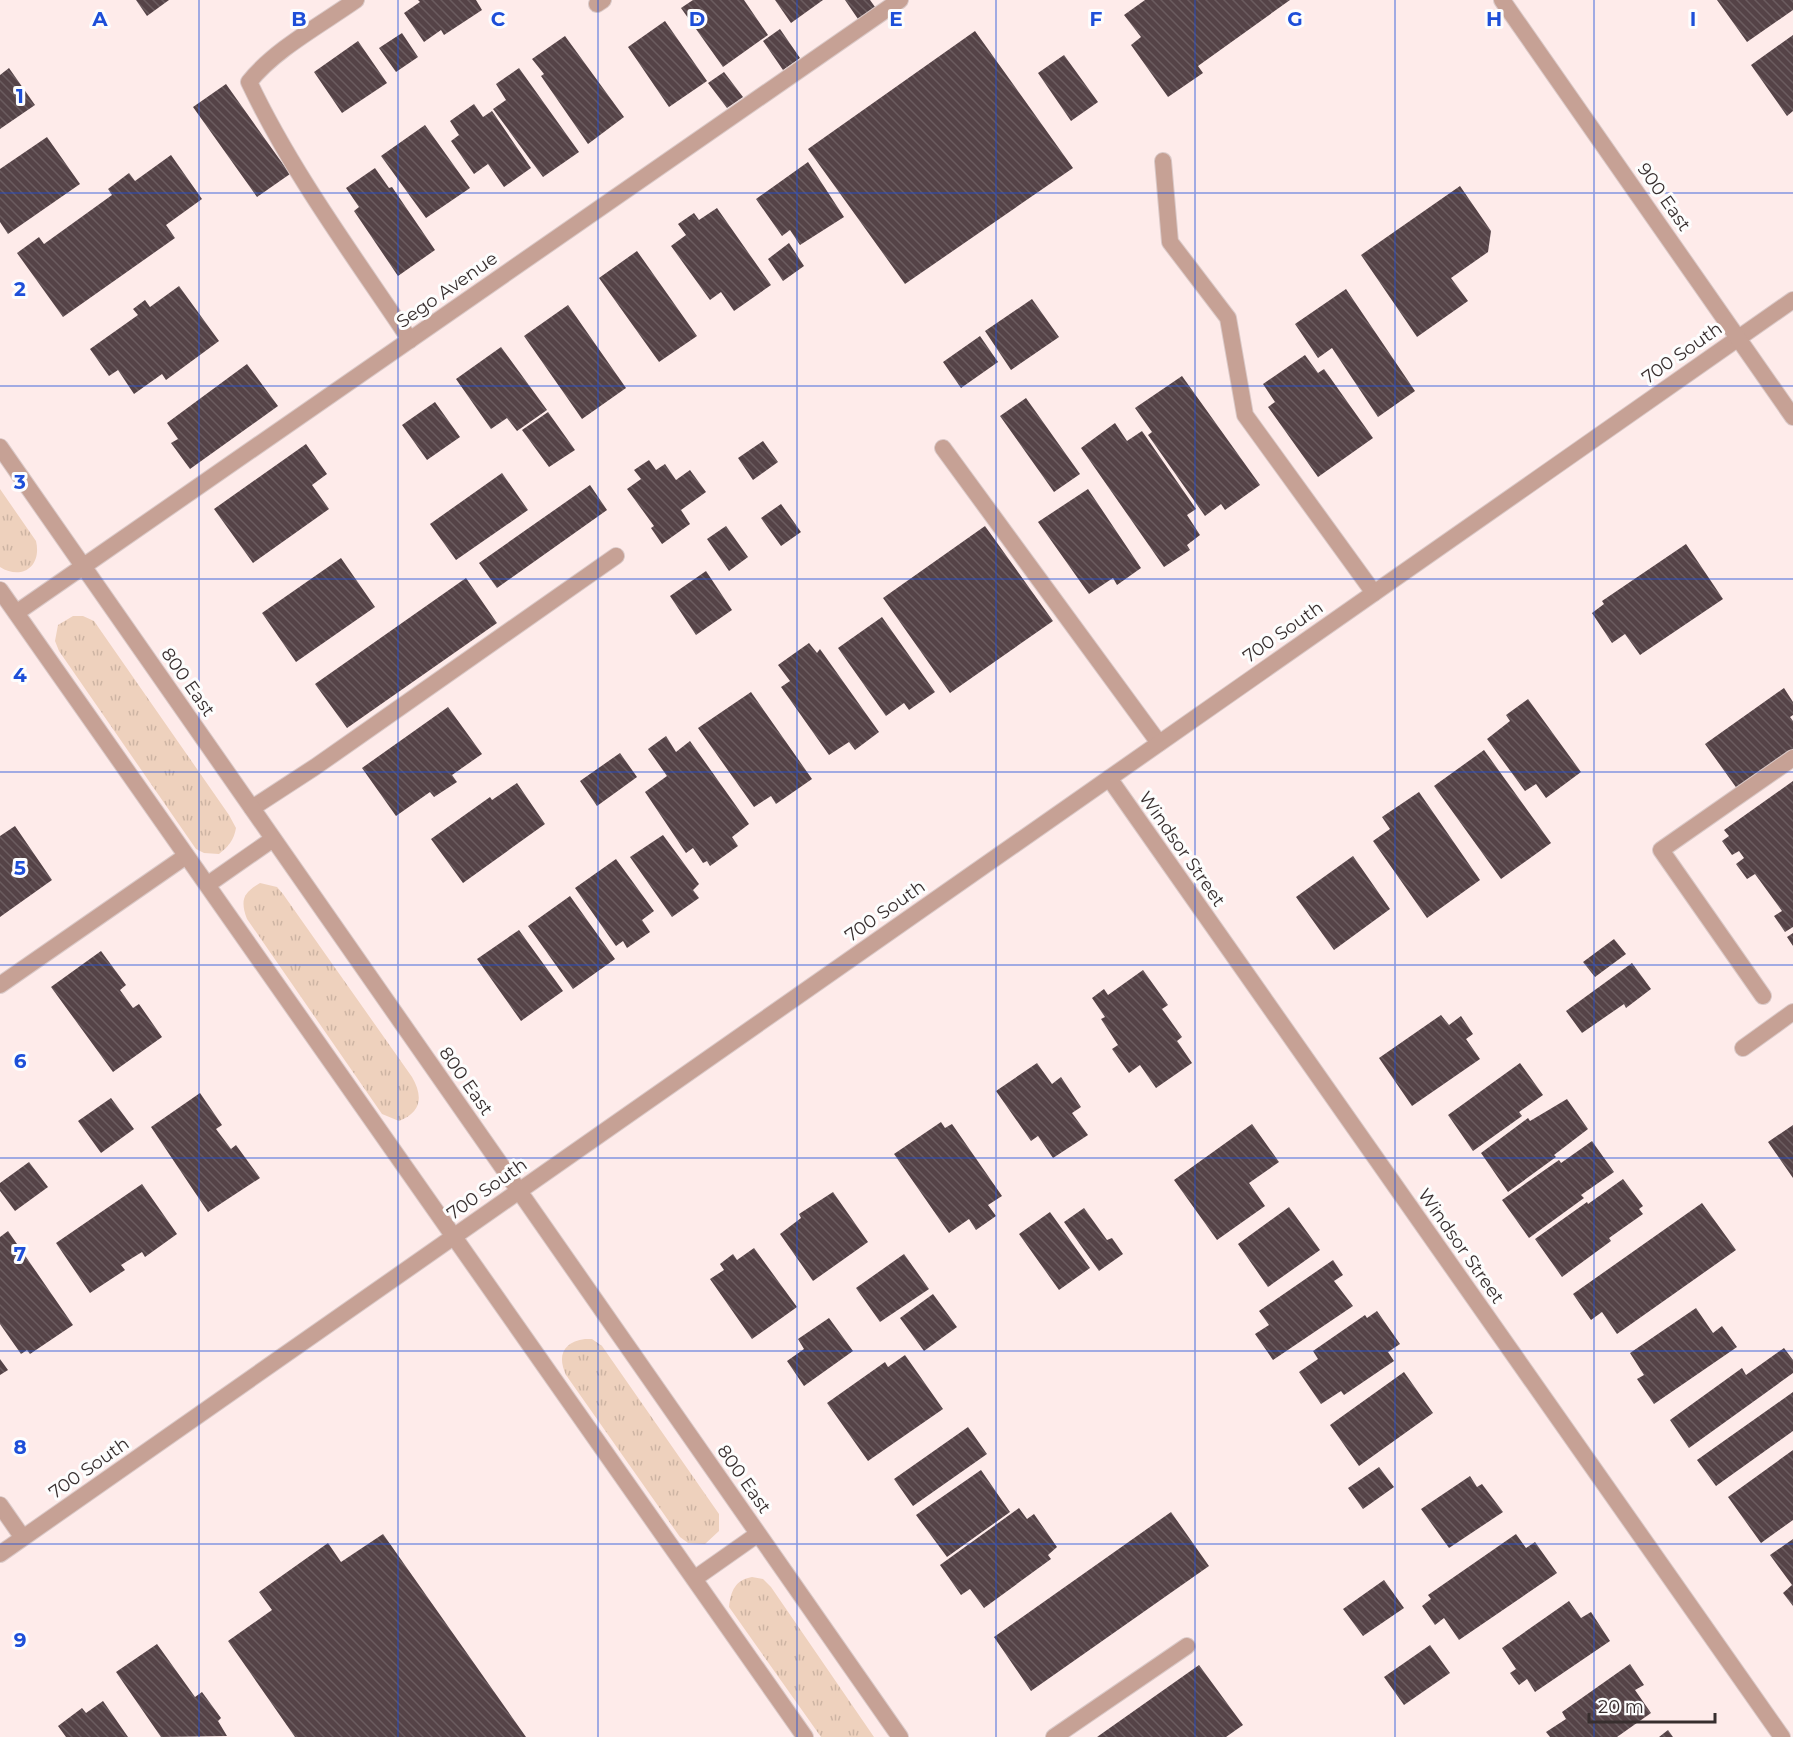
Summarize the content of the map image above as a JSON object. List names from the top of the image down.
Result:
{
  "streets": {
    "street": [
      "900 East",
      "Sego Avenue",
      "700 South",
      "800 East",
      "Windsor Street"
    ]
  },
  "crossings": [
    ["900 East", "700 South"],
    ["Sego Avenue", "800 East"],
    ["700 South", "800 East"],
    ["700 South", "Windsor Street"]
  ],
  "scale_bar": "20 m",
  "grid": {
    "columns": [
      "A",
      "B",
      "C",
      "D",
      "E",
      "F",
      "G",
      "H",
      "I"
    ],
    "rows": [
      "1",
      "2",
      "3",
      "4",
      "5",
      "6",
      "7",
      "8",
      "9"
    ]
  }
}
